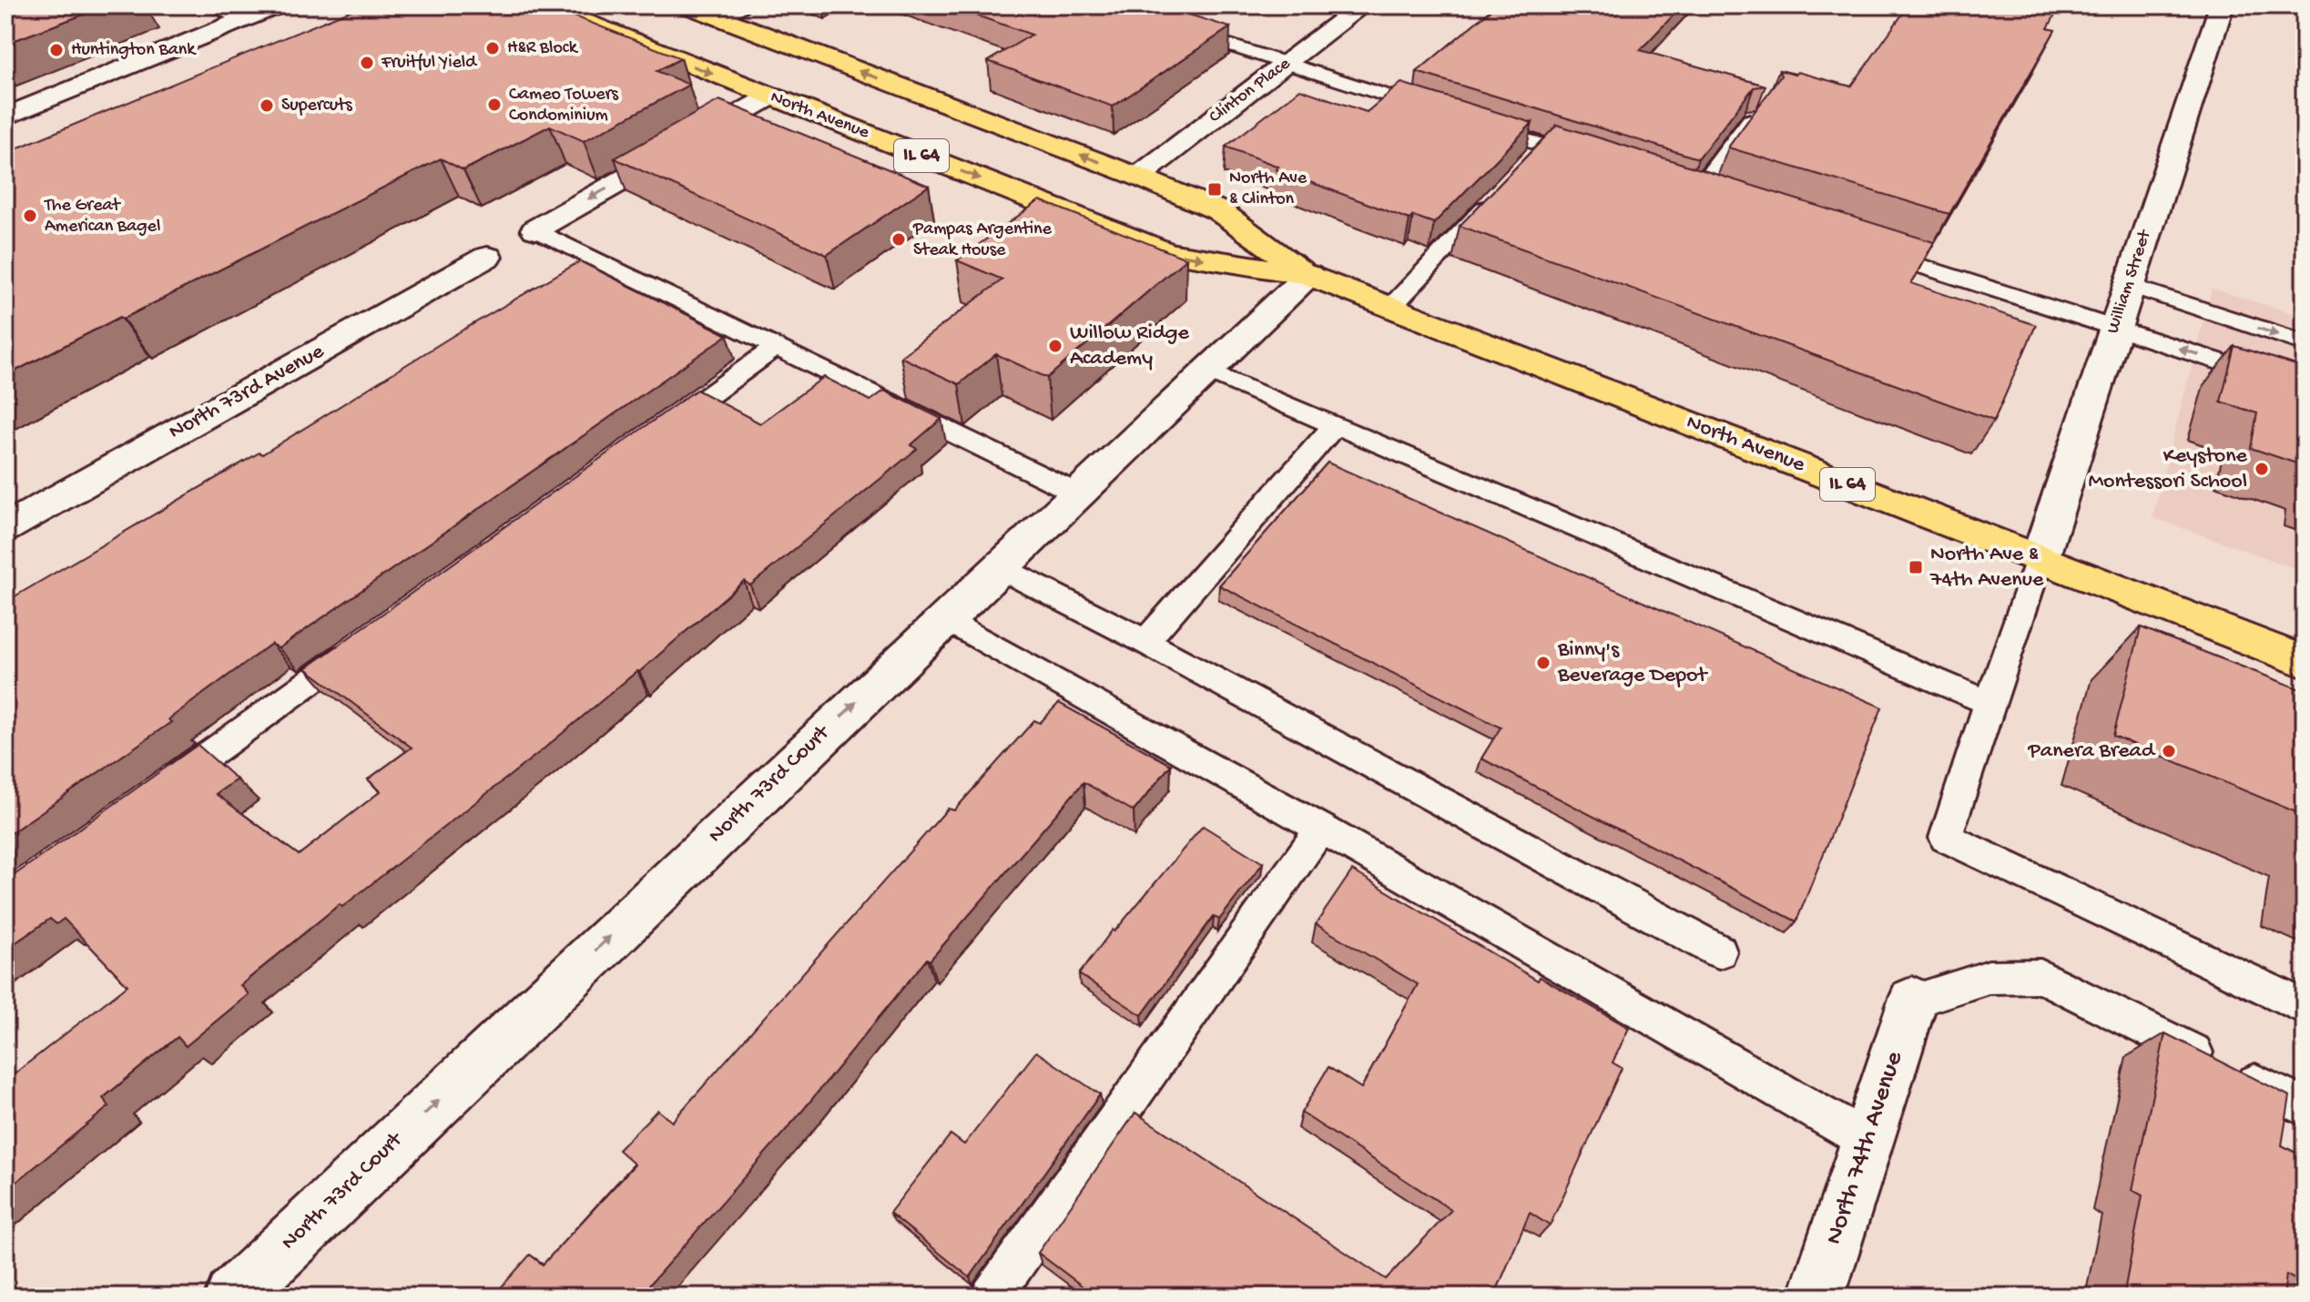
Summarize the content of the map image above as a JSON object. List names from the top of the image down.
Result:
{
  "streets": {
    "main road": ["North Avenue", "IL 64"],
    "street": [
      "Clinton Place",
      "William Street",
      "North 73rd Avenue",
      "North 73rd Court",
      "North 74th Avenue"
    ]
  },
  "crossings": [
    ["Clinton Place", "North Avenue"],
    ["North Avenue", "William Street"],
    ["North Avenue", "North 73rd Court"]
  ],
  "one_way": ["North 73rd Court"],
  "places": {
    "other": [
      "H&R Block",
      "Huntington Bank",
      "Fruitful Yield",
      "Cameo Towers Condominium",
      "Supercuts",
      "The Great American Bagel",
      "Pampas Argentine Steak House",
      "Willow Ridge Academy",
      "Keystone Montessori School",
      "Binny's Beverage Depot",
      "Panera Bread"
    ],
    "transit": ["North Ave & Clinton", "North Ave & 74th Avenue"]
  }
}
